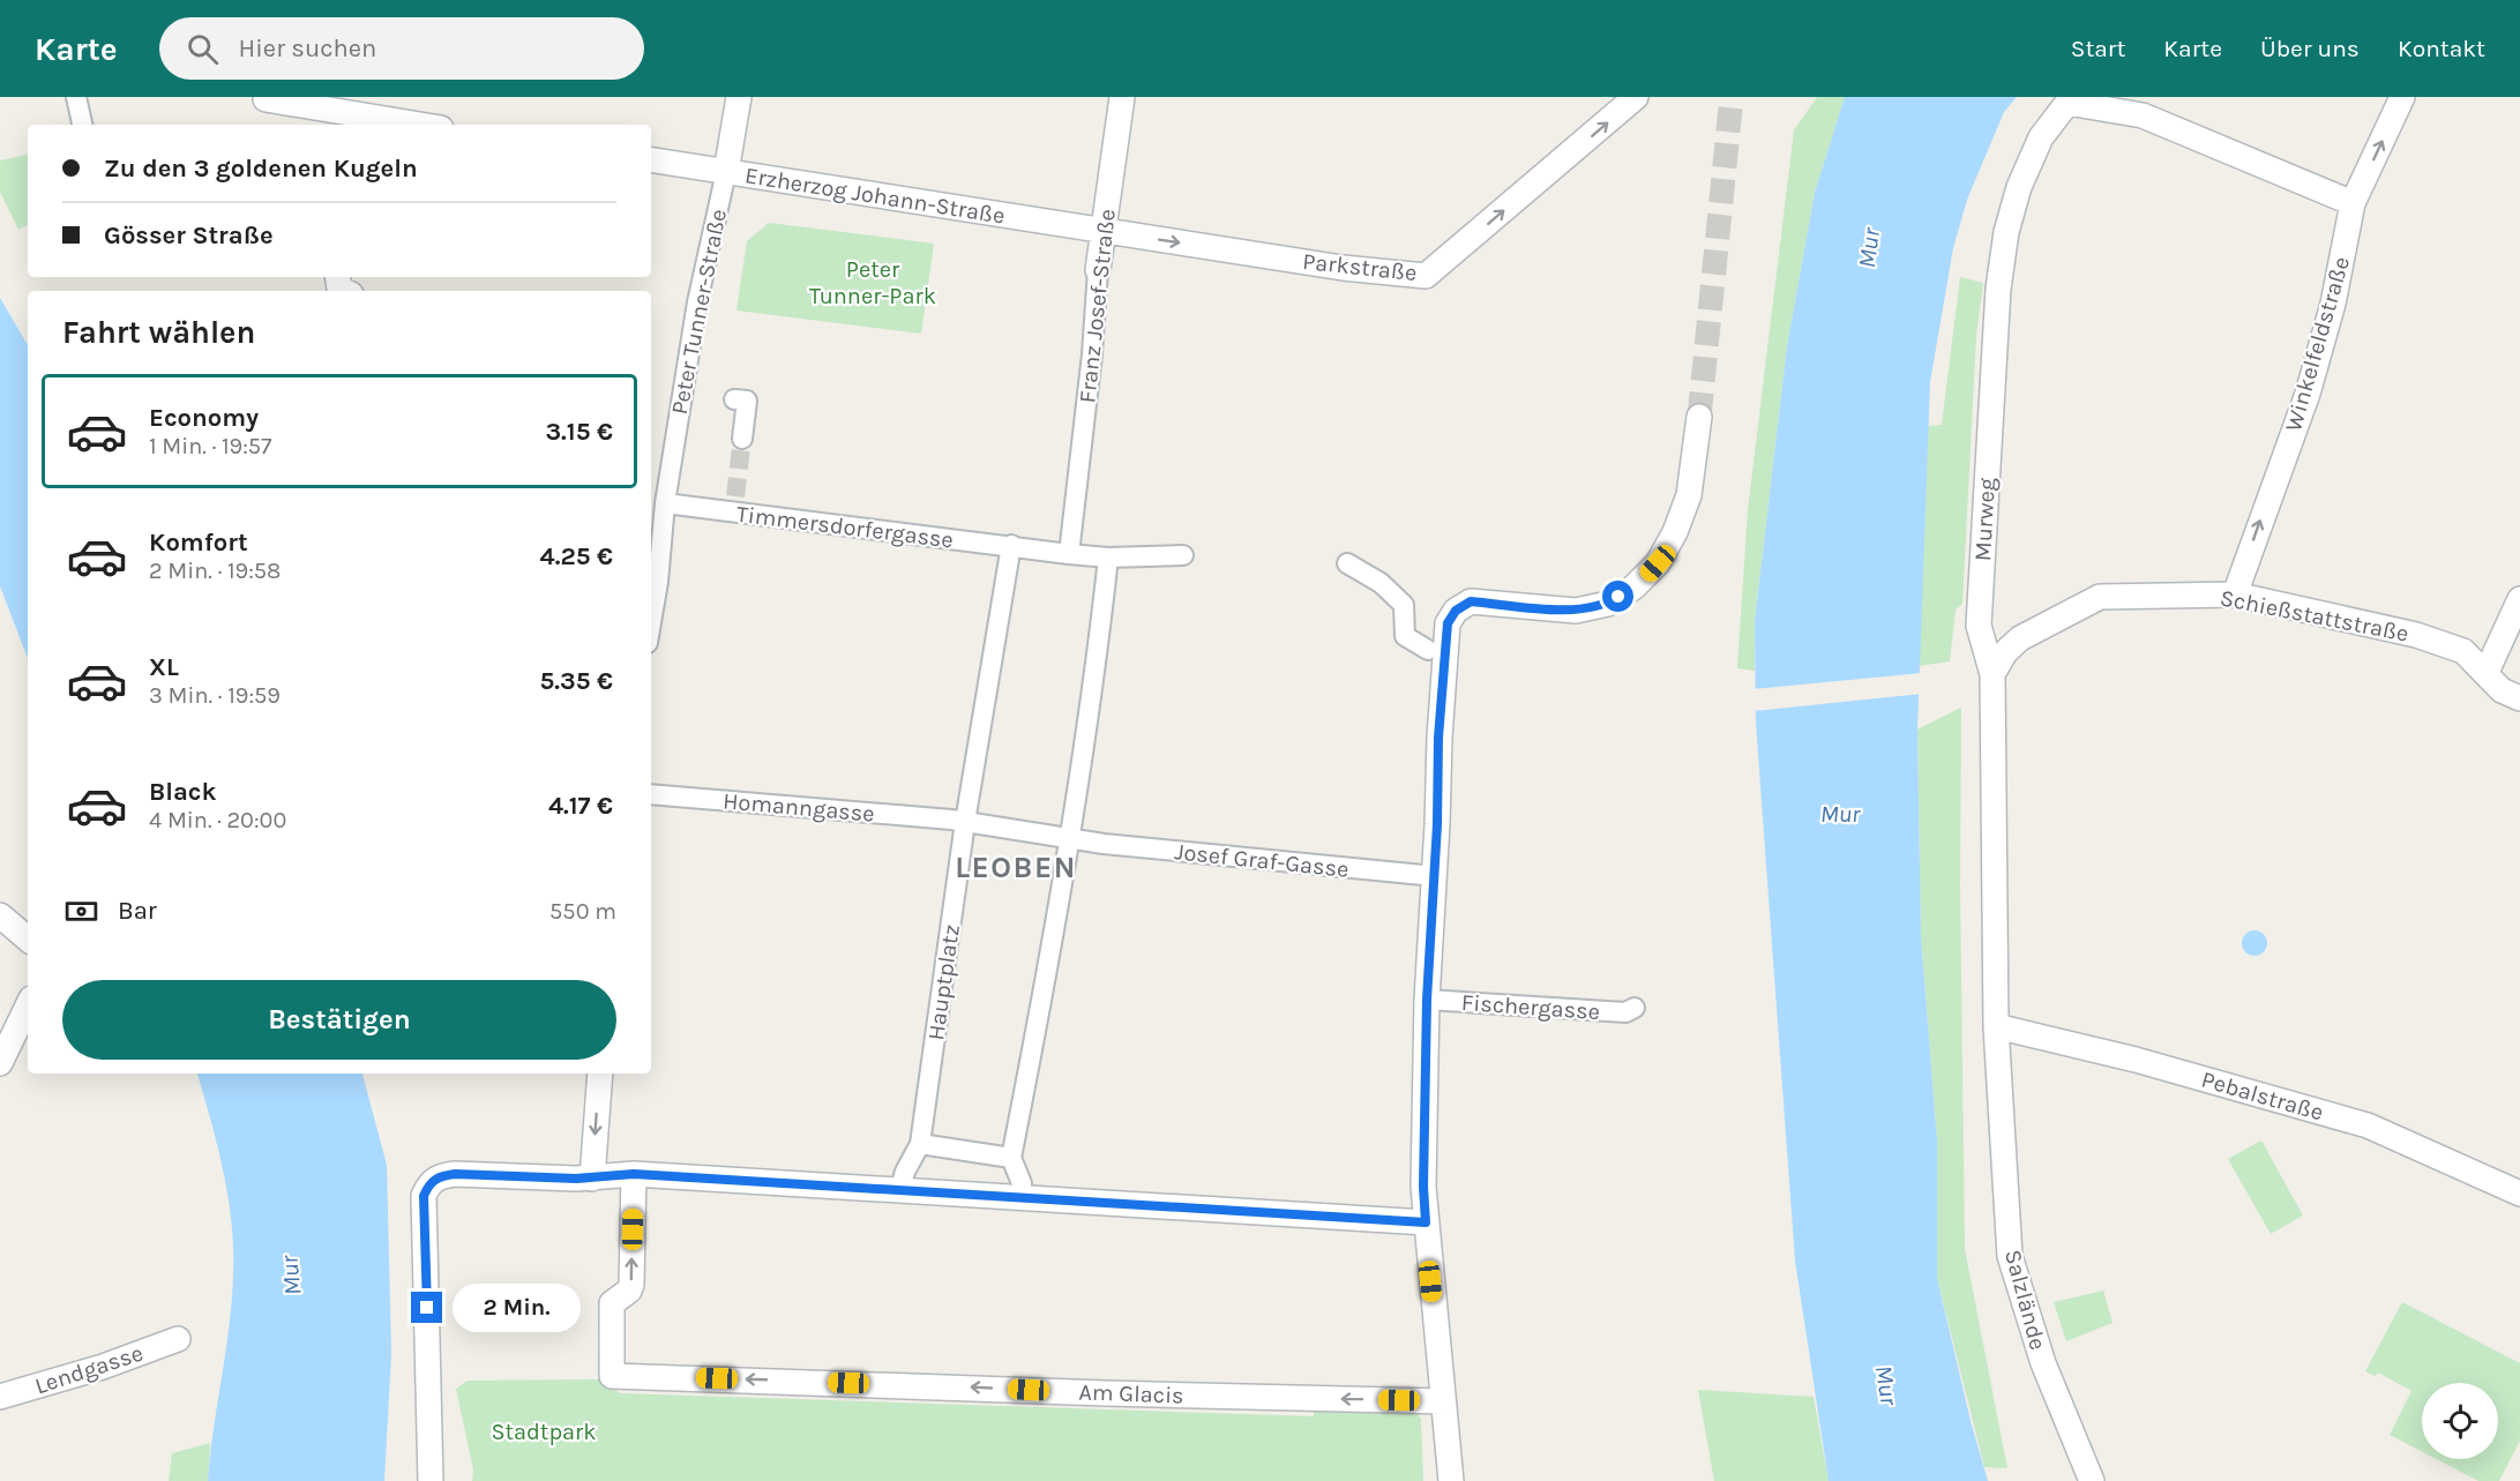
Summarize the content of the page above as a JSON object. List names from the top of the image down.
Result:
{
  "streets": {
    "street": [
      "Erzherzog Johann-Straße",
      "Parkstraße",
      "Franz Josef-Straße",
      "Peter Tunner-Straße",
      "Winkelfeldstraße",
      "Murweg",
      "Timmersdorfergasse",
      "Schießstattstraße",
      "Homanngasse",
      "Josef Graf-Gasse",
      "Hauptplatz",
      "Fischergasse",
      "Pebalstraße",
      "Salzlände",
      "Lendgasse",
      "Am Glacis"
    ]
  },
  "crossings": [
    ["Erzherzog Johann-Straße", "Parkstraße"],
    ["Erzherzog Johann-Straße", "Franz Josef-Straße"],
    ["Erzherzog Johann-Straße", "Peter Tunner-Straße"],
    ["Parkstraße", "Franz Josef-Straße"],
    ["Peter Tunner-Straße", "Timmersdorfergasse"],
    ["Winkelfeldstraße", "Murweg"],
    ["Winkelfeldstraße", "Schießstattstraße"],
    ["Murweg", "Schießstattstraße"],
    ["Murweg", "Pebalstraße"],
    ["Murweg", "Salzlände"],
    ["Timmersdorfergasse", "Hauptplatz"],
    ["Homanngasse", "Hauptplatz"],
    ["Pebalstraße", "Salzlände"]
  ],
  "one_way": ["Parkstraße", "Winkelfeldstraße"],
  "districts": ["LEOBEN"],
  "water": ["Mur"],
  "parks": ["Peter Tunner-Park", "Stadtpark"],
  "page": {
    "header": "Karte",
    "search": "Hier suchen",
    "nav": [
      "Start",
      "Karte",
      "Über uns",
      "Kontakt"
    ],
    "banner": ["Zu den 3 goldenen Kugeln", "Gösser Straße"],
    "heading": "Fahrt wählen",
    "list": [
      {
        "name": "Economy",
        "note": "1 Min. · 19:57",
        "value": "3.15 €"
      },
      {
        "name": "Komfort",
        "note": "2 Min. · 19:58",
        "value": "4.25 €"
      },
      {
        "name": "XL",
        "note": "3 Min. · 19:59",
        "value": "5.35 €"
      },
      {
        "name": "Black",
        "note": "4 Min. · 20:00",
        "value": "4.17 €"
      }
    ],
    "pay": ["Bar", "550 m"],
    "buttons": "Bestätigen",
    "bubble": "2 Min."
  }
}
